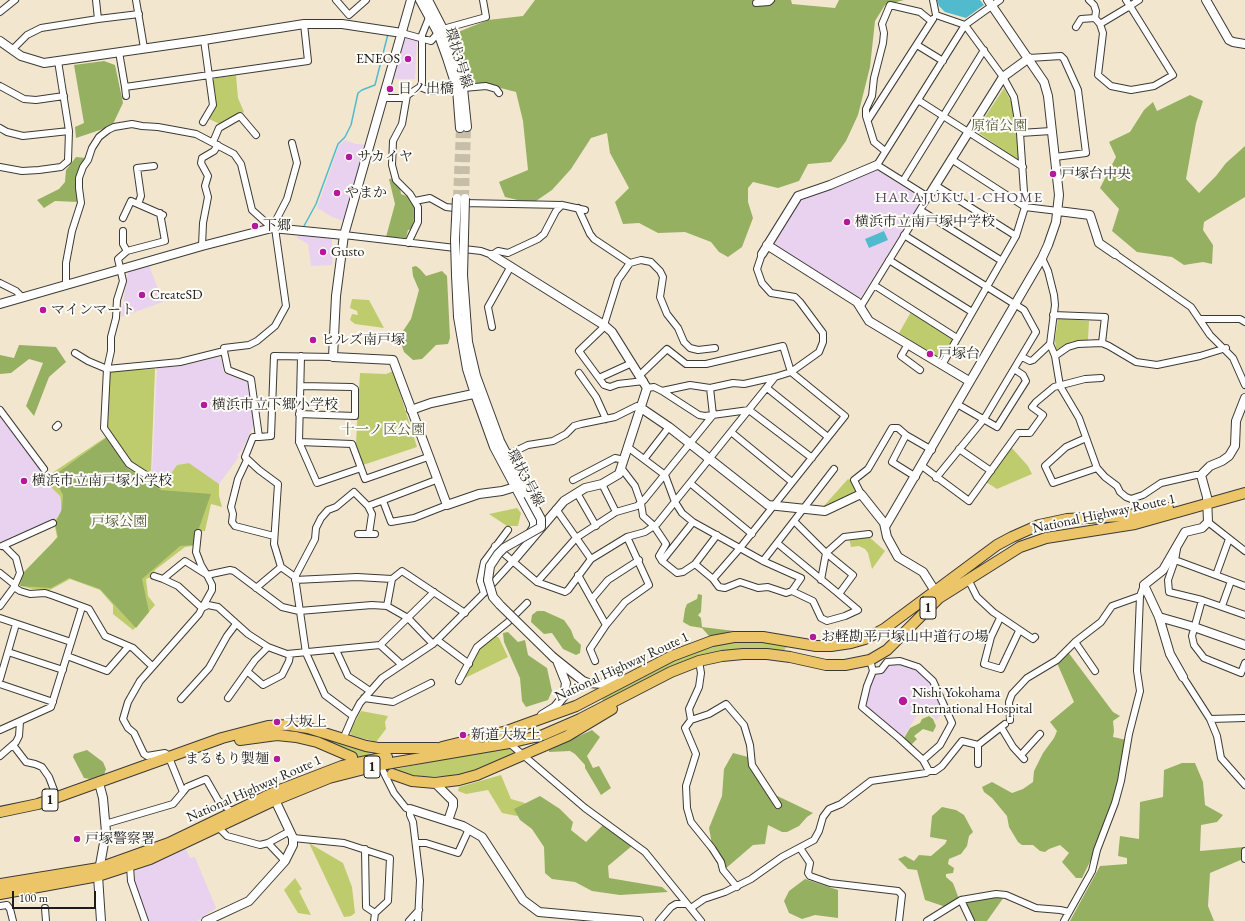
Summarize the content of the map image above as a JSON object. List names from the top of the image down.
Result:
{
  "streets": {
    "highway": ["National Highway Route 1", "1"],
    "street": ["環状3号線"]
  },
  "districts": ["HARAJUKU 1-CHOME"],
  "parks": ["原宿公園", "十一ノ区公園", "戸塚公園"],
  "places": [
    "ENEOS",
    "日ノ出橋",
    "サカイヤ",
    "戸塚台中央",
    "やまか",
    "横浜市立南戸塚中学校",
    "下郷",
    "Gusto",
    "CreateSD",
    "マインマート",
    "ヒルズ南戸塚",
    "戸塚台",
    "横浜市立下郷小学校",
    "横浜市立南戸塚小学校",
    "お軽勘平戸塚山中道行の場",
    "Nishi Yokohama International Hospital",
    "大坂上",
    "新道大坂上",
    "まるもり製麺",
    "戸塚警察署"
  ],
  "scale_bar": "100 m"
}
